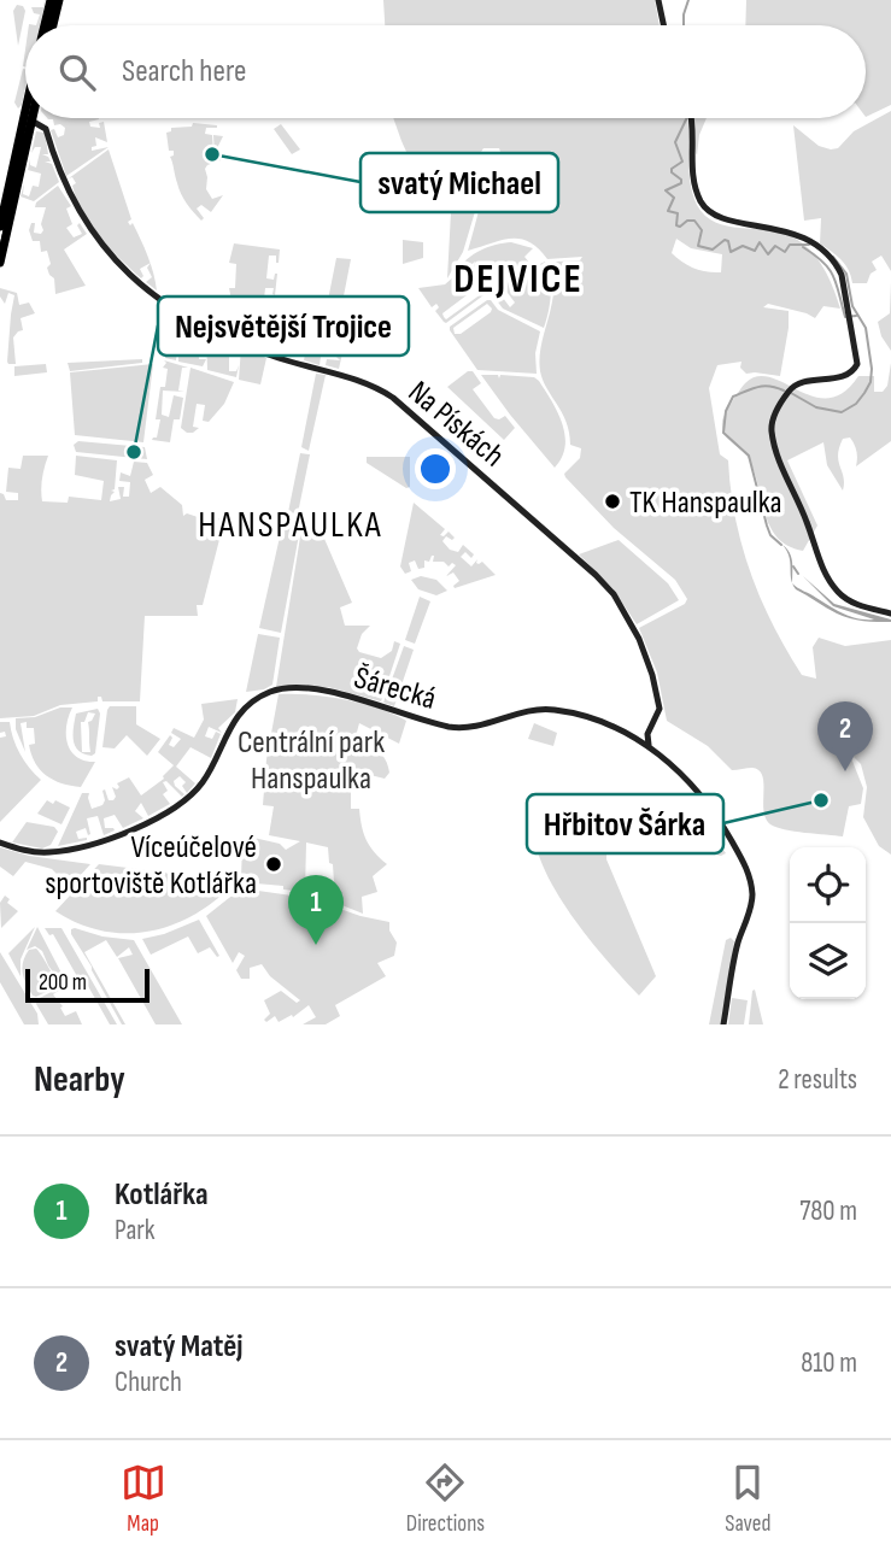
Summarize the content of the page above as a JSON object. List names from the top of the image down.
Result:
{
  "streets": {
    "street": ["Na Pískách", "Šárecká"]
  },
  "crossings": [
    ["Na Pískách", "Šárecká"]
  ],
  "districts": ["DEJVICE", "HANSPAULKA"],
  "parks": ["Centrální park Hanspaulka"],
  "places": [
    "svatý Michael",
    "Nejsvětější Trojice",
    "TK Hanspaulka",
    "Hřbitov Šárka",
    "Víceúčelové sportoviště Kotlářka"
  ],
  "scale_bar": "200 m",
  "page": {
    "search": "Search here",
    "pins": ["2", "1"],
    "scale": "200 m",
    "heading": ["Nearby", "2 results"],
    "list": [
      {
        "mark": "1",
        "name": "Kotlářka",
        "note": "Park",
        "value": "780 m"
      },
      {
        "mark": "2",
        "name": "svatý Matěj",
        "note": "Church",
        "value": "810 m"
      }
    ],
    "nav": ["Map", "Directions", "Saved"]
  }
}
